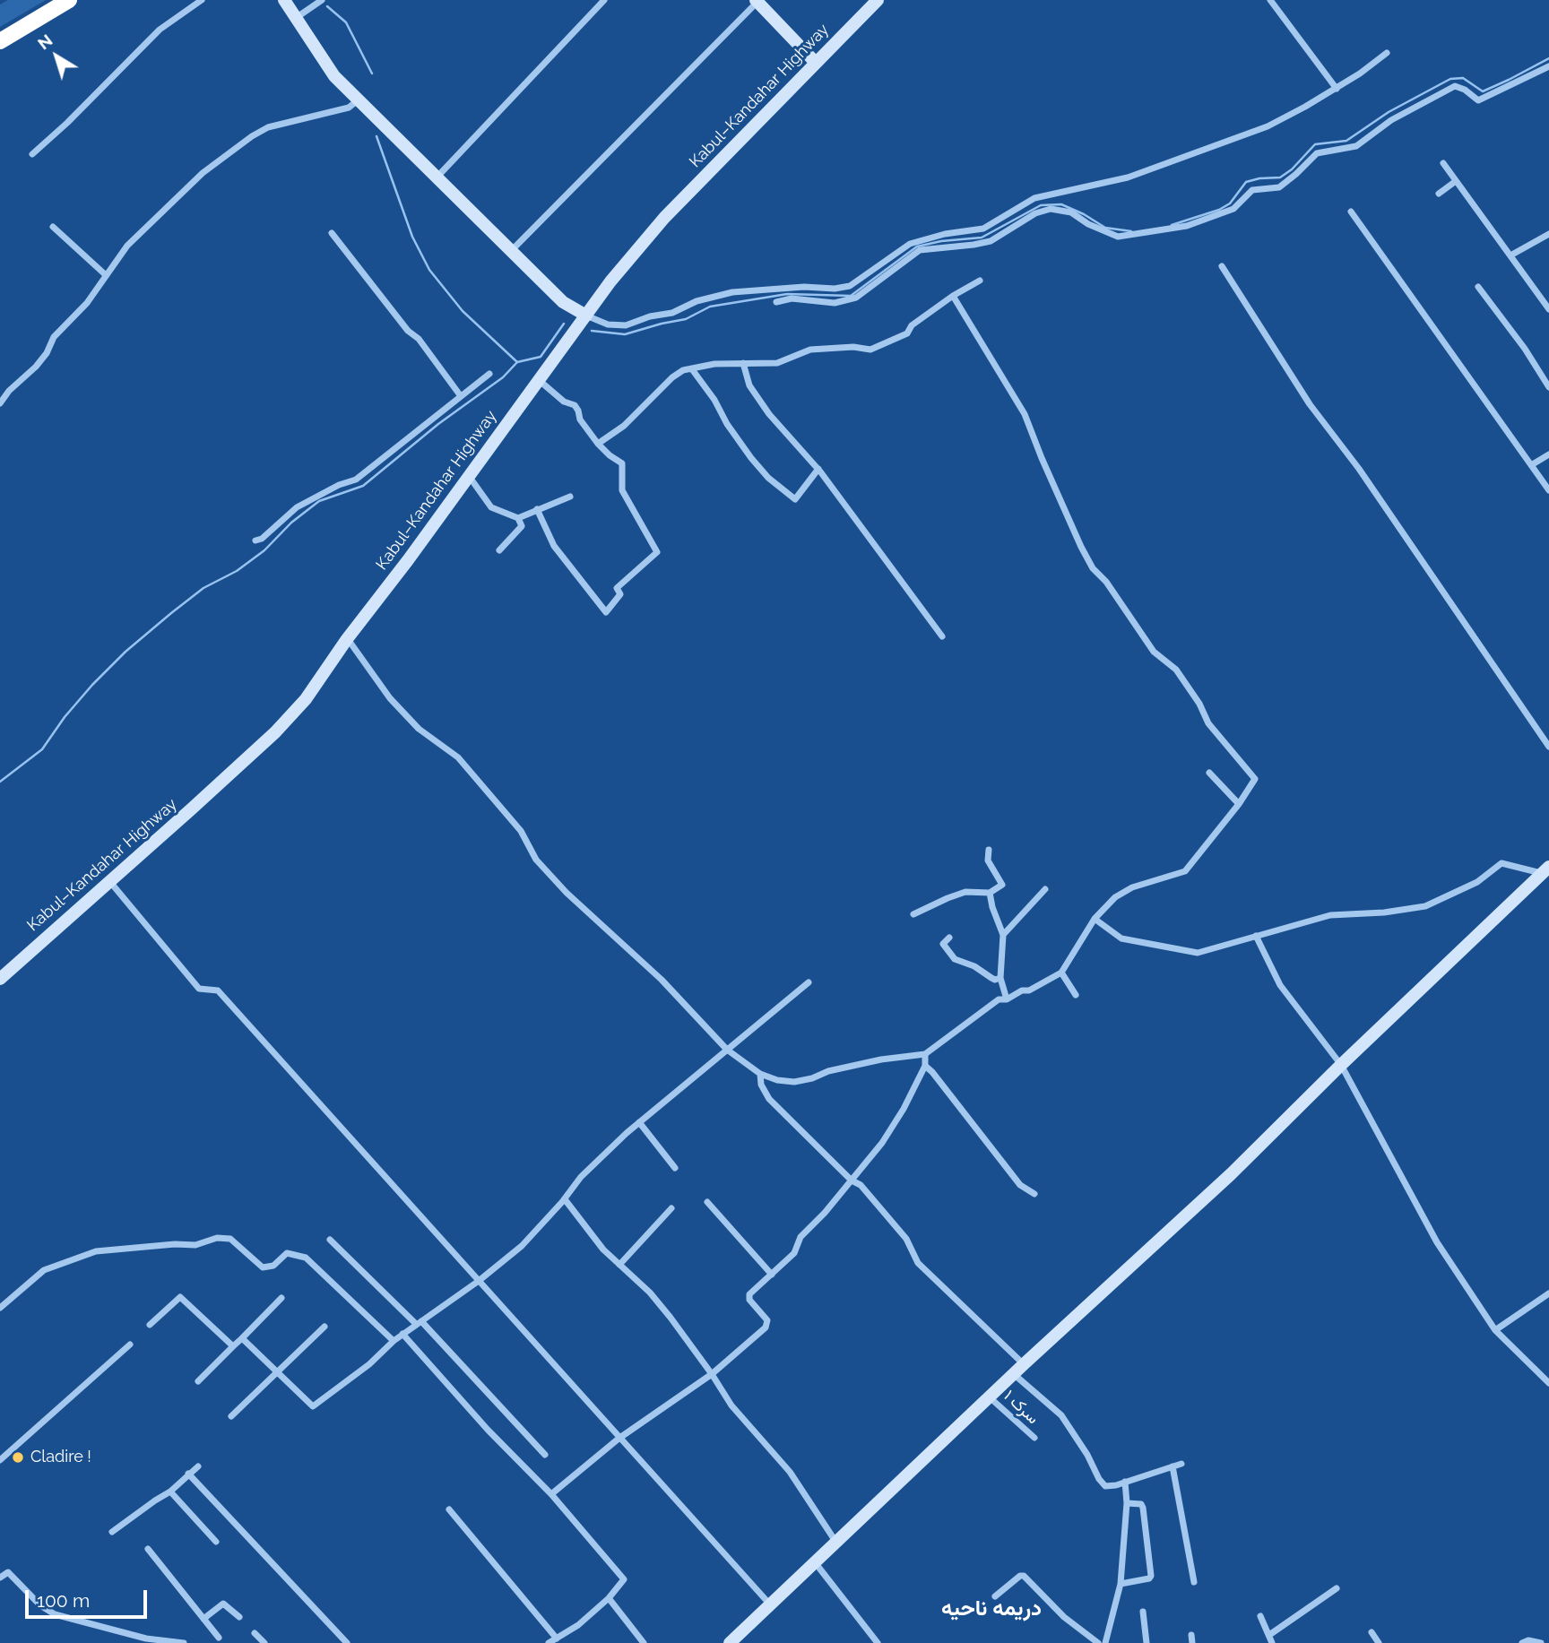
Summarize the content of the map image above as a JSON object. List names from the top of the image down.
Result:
{
  "streets": {
    "main road": ["Kabul–Kandahar Highway"],
    "street": ["سرک ۱"]
  },
  "districts": ["دریمه ناحیه"],
  "places": ["Cladire !"],
  "scale_bar": "100 m",
  "north": "top left"
}
